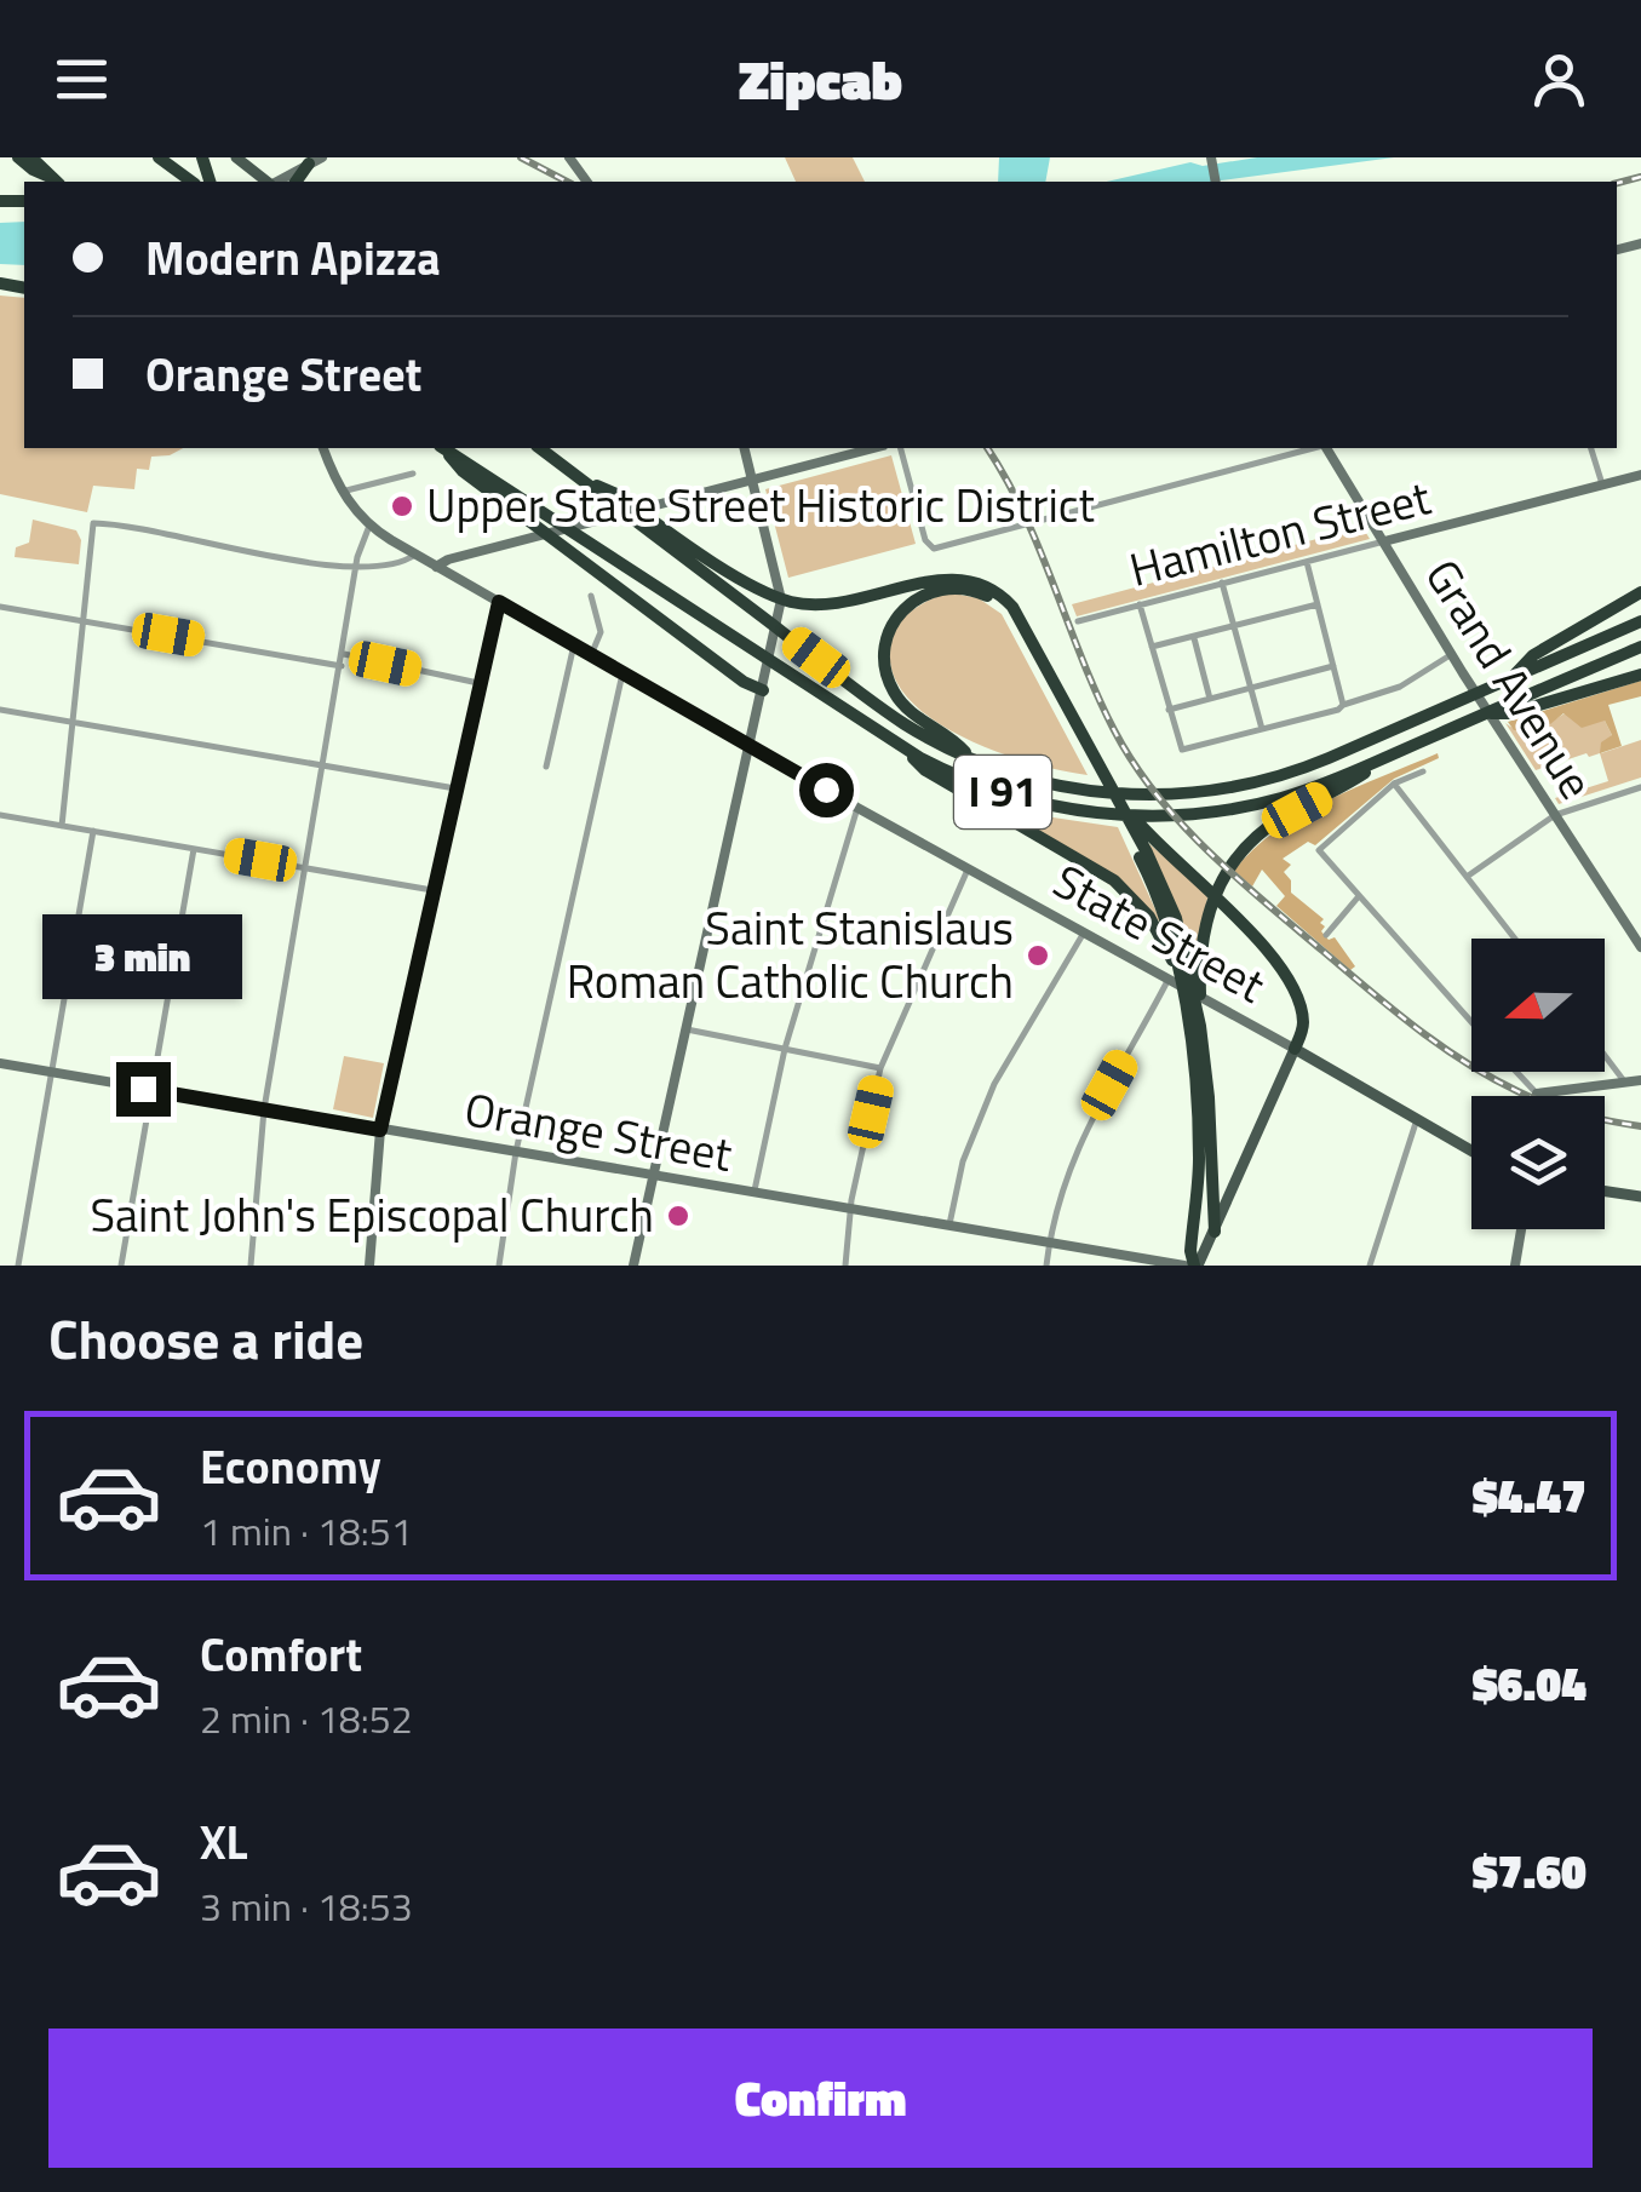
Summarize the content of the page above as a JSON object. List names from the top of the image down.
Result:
{
  "streets": {
    "highway": ["I 91"],
    "main road": [
      "Hamilton Street",
      "Grand Avenue",
      "State Street",
      "Orange Street"
    ]
  },
  "crossings": [
    ["Hamilton Street", "Grand Avenue"]
  ],
  "places": ["Upper State Street Historic District", "Saint Stanislaus Roman Catholic Church", "Saint John's Episcopal Church"],
  "north": "left",
  "page": {
    "header": "Zipcab",
    "banner": ["Modern Apizza", "Orange Street"],
    "bubble": "3 min",
    "heading": "Choose a ride",
    "list": [
      {
        "name": "Economy",
        "note": "1 min · 18:51",
        "value": "$4.47"
      },
      {
        "name": "Comfort",
        "note": "2 min · 18:52",
        "value": "$6.04"
      },
      {
        "name": "XL",
        "note": "3 min · 18:53",
        "value": "$7.60"
      }
    ],
    "buttons": "Confirm"
  }
}
